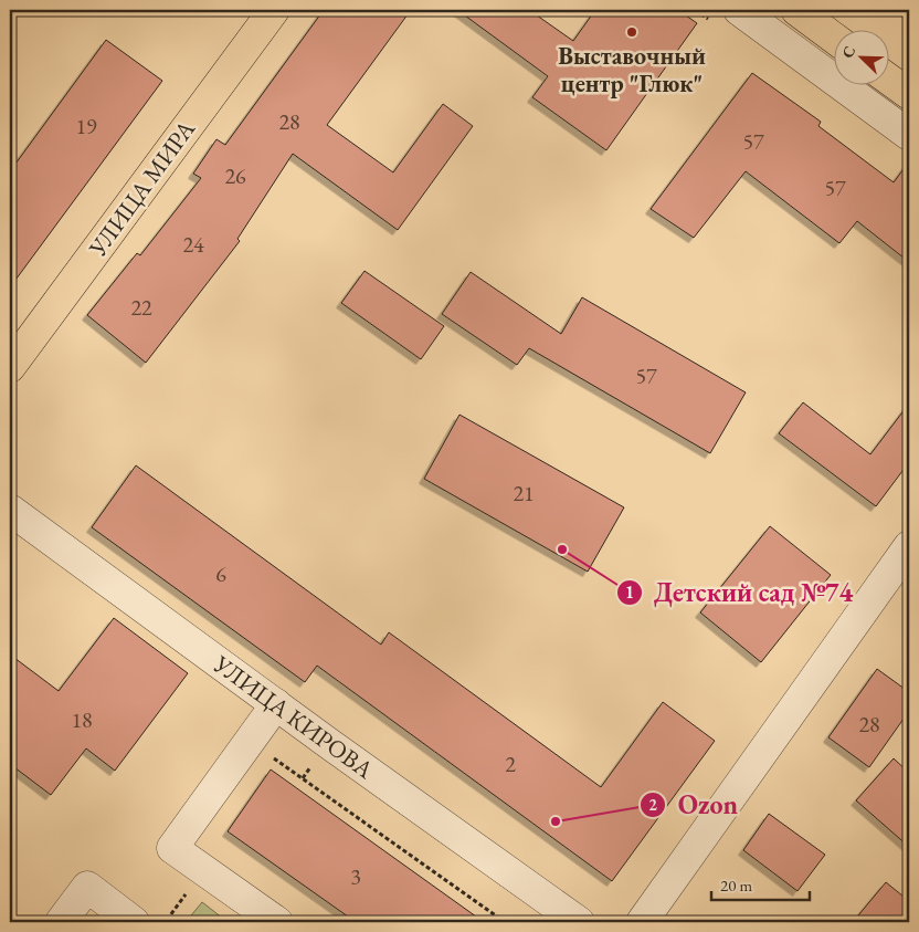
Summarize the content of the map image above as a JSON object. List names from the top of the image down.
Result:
{
  "streets": {
    "main road": ["УЛИЦА МИРА"],
    "street": ["УЛИЦА КИРОВА"]
  },
  "places": ["Выставочный центр \"Глюк\"", "Детский сад №74", "Ozon"],
  "house_numbers": [
    "28",
    "19",
    "57",
    "26",
    "57",
    "24",
    "22",
    "57",
    "21",
    "6",
    "18",
    "28",
    "2",
    "3"
  ],
  "scale_bar": "20 m",
  "north": "top left"
}
